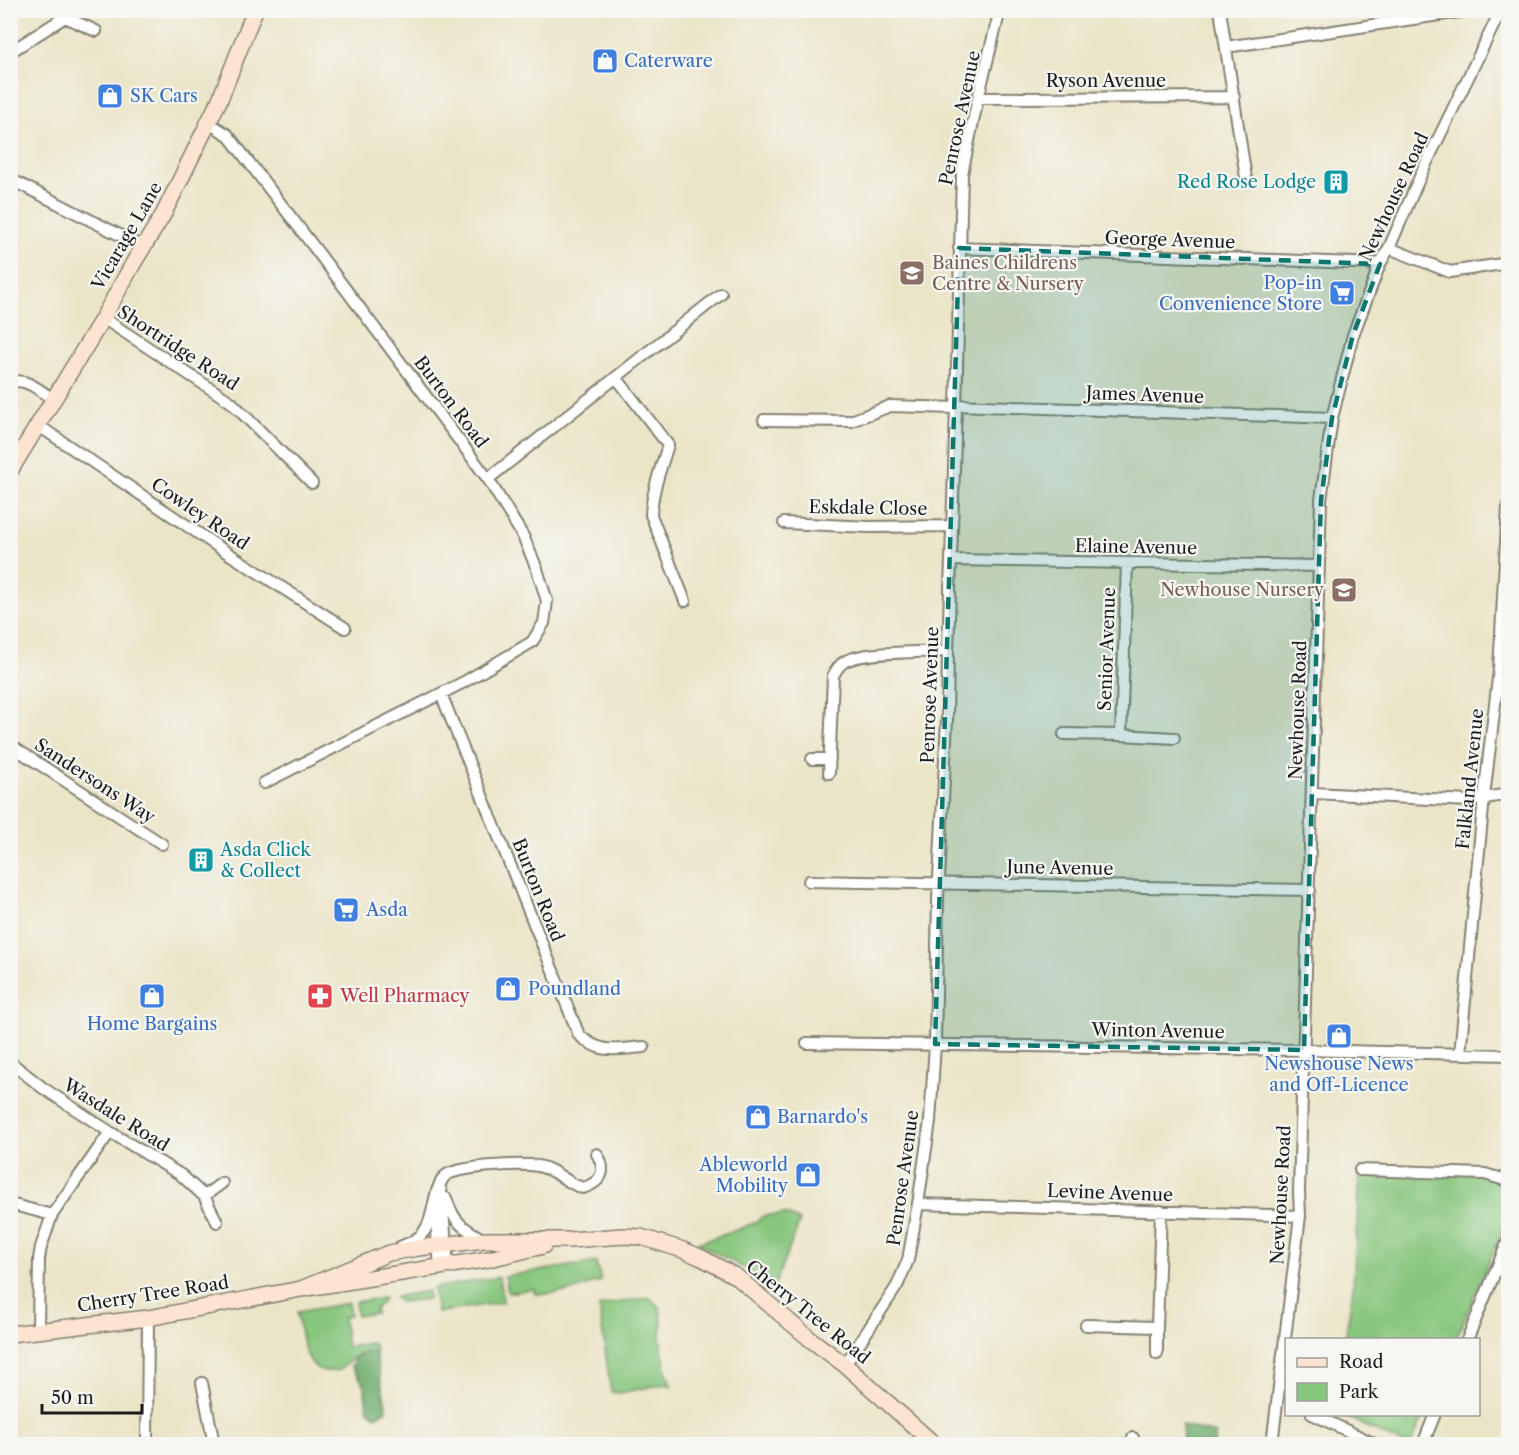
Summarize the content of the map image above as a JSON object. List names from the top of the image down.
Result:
{
  "streets": {
    "street": [
      "Ryson Avenue",
      "Penrose Avenue",
      "Newhouse Road",
      "Vicarage Lane",
      "George Avenue",
      "Shortridge Road",
      "James Avenue",
      "Burton Road",
      "Eskdale Close",
      "Cowley Road",
      "Elaine Avenue",
      "Senior Avenue",
      "Falkland Avenue",
      "Sandersons Way",
      "June Avenue",
      "Winton Avenue",
      "Wasdale Road",
      "Levine Avenue",
      "Cherry Tree Road"
    ]
  },
  "crossings": [
    ["Ryson Avenue", "Penrose Avenue"],
    ["Penrose Avenue", "George Avenue"],
    ["Penrose Avenue", "James Avenue"],
    ["Penrose Avenue", "Eskdale Close"],
    ["Penrose Avenue", "Elaine Avenue"],
    ["Penrose Avenue", "June Avenue"],
    ["Penrose Avenue", "Winton Avenue"],
    ["Penrose Avenue", "Levine Avenue"],
    ["Penrose Avenue", "Cherry Tree Road"],
    ["Newhouse Road", "George Avenue"],
    ["Newhouse Road", "James Avenue"],
    ["Newhouse Road", "Elaine Avenue"],
    ["Newhouse Road", "June Avenue"],
    ["Newhouse Road", "Winton Avenue"],
    ["Newhouse Road", "Levine Avenue"],
    ["Vicarage Lane", "Shortridge Road"],
    ["Vicarage Lane", "Burton Road"],
    ["Vicarage Lane", "Cowley Road"],
    ["Elaine Avenue", "Senior Avenue"],
    ["Falkland Avenue", "Winton Avenue"]
  ],
  "places": {
    "shop": [
      "Caterware",
      "SK Cars",
      "Poundland",
      "Home Bargains",
      "Newshouse News and Off-Licence",
      "Barnardo's",
      "Ableworld Mobility"
    ],
    "building": ["Red Rose Lodge", "Asda Click & Collect"],
    "school or university": ["Baines Childrens Centre & Nursery", "Newhouse Nursery"],
    "supermarket": ["Pop-in Convenience Store", "Asda"],
    "pharmacy": ["Well Pharmacy"]
  },
  "legend": ["Road", "Park"],
  "scale_bar": "50 m"
}
